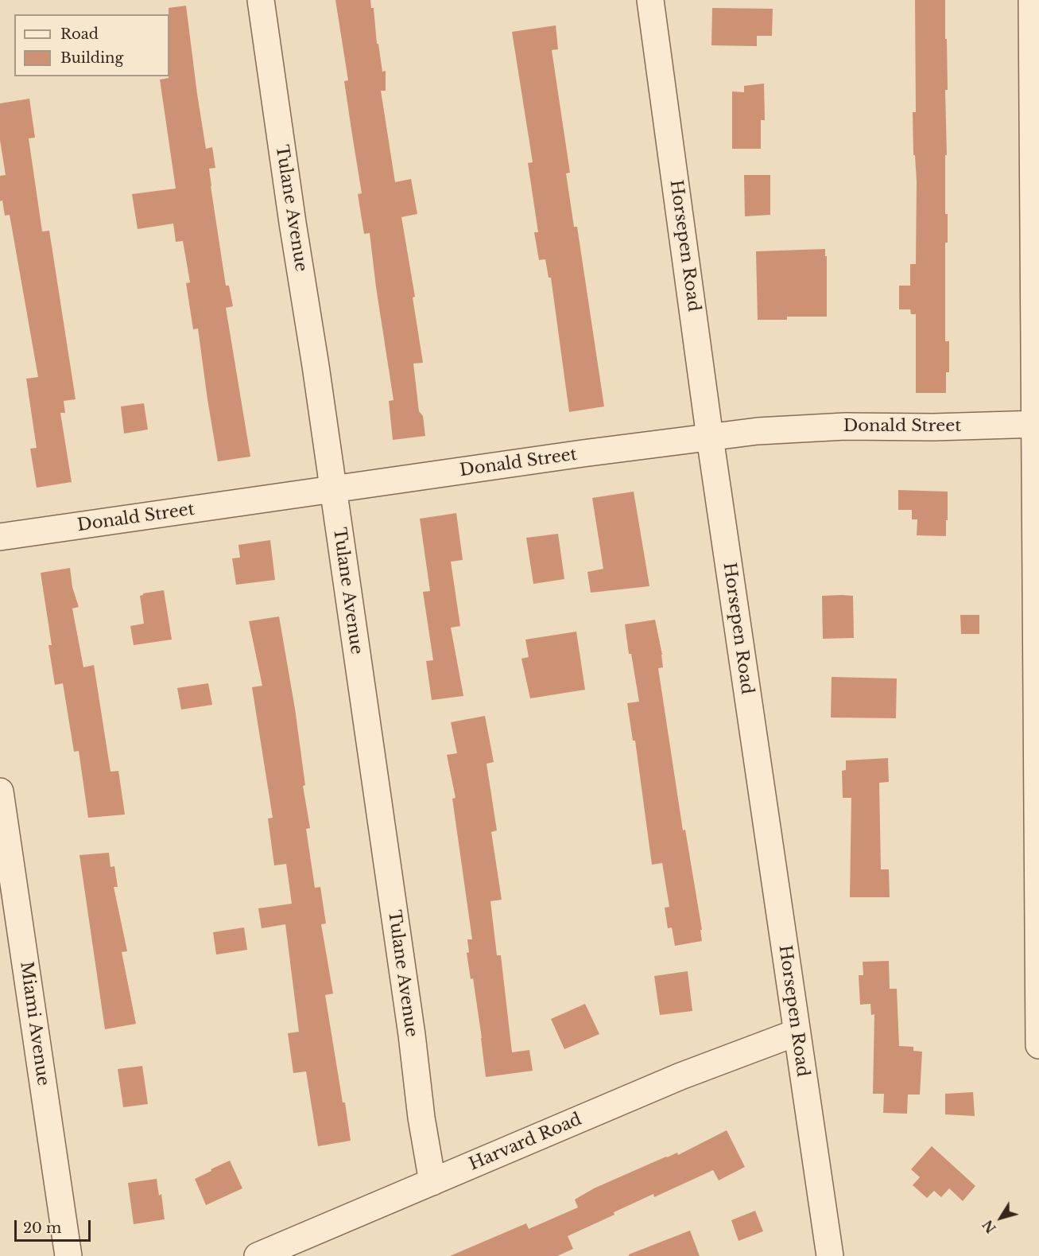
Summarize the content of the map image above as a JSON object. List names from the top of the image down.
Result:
{
  "streets": {
    "street": [
      "Tulane Avenue",
      "Horsepen Road",
      "Donald Street",
      "Miami Avenue",
      "Harvard Road"
    ]
  },
  "crossings": [
    ["Tulane Avenue", "Donald Street"],
    ["Tulane Avenue", "Harvard Road"],
    ["Horsepen Road", "Donald Street"],
    ["Horsepen Road", "Harvard Road"]
  ],
  "legend": ["Road", "Building"],
  "scale_bar": "20 m",
  "north": "bottom left"
}
